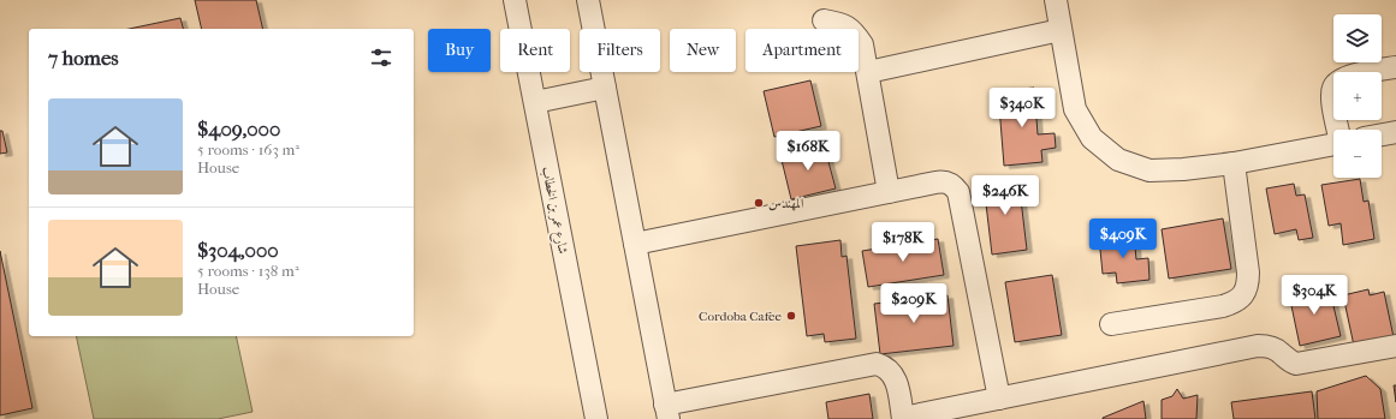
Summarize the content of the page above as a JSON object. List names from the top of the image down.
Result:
{
  "streets": {
    "street": ["شارع عمر بن الخطاب"]
  },
  "places": ["المهندس", "Cordoba Cafee"],
  "page": {
    "map_buttons": ["+", "−"],
    "chip": [
      "Buy",
      "Rent",
      "Filters",
      "New",
      "Apartment"
    ],
    "heading": "7 homes",
    "list": [
      {
        "name": "$409,000",
        "note": "5 rooms · 163 m² · House"
      },
      {
        "name": "$304,000",
        "note": "5 rooms · 138 m² · House"
      }
    ],
    "price": [
      "$340K",
      "$168K",
      "$246K",
      "$409K",
      "$178K",
      "$304K",
      "$209K"
    ]
  }
}
